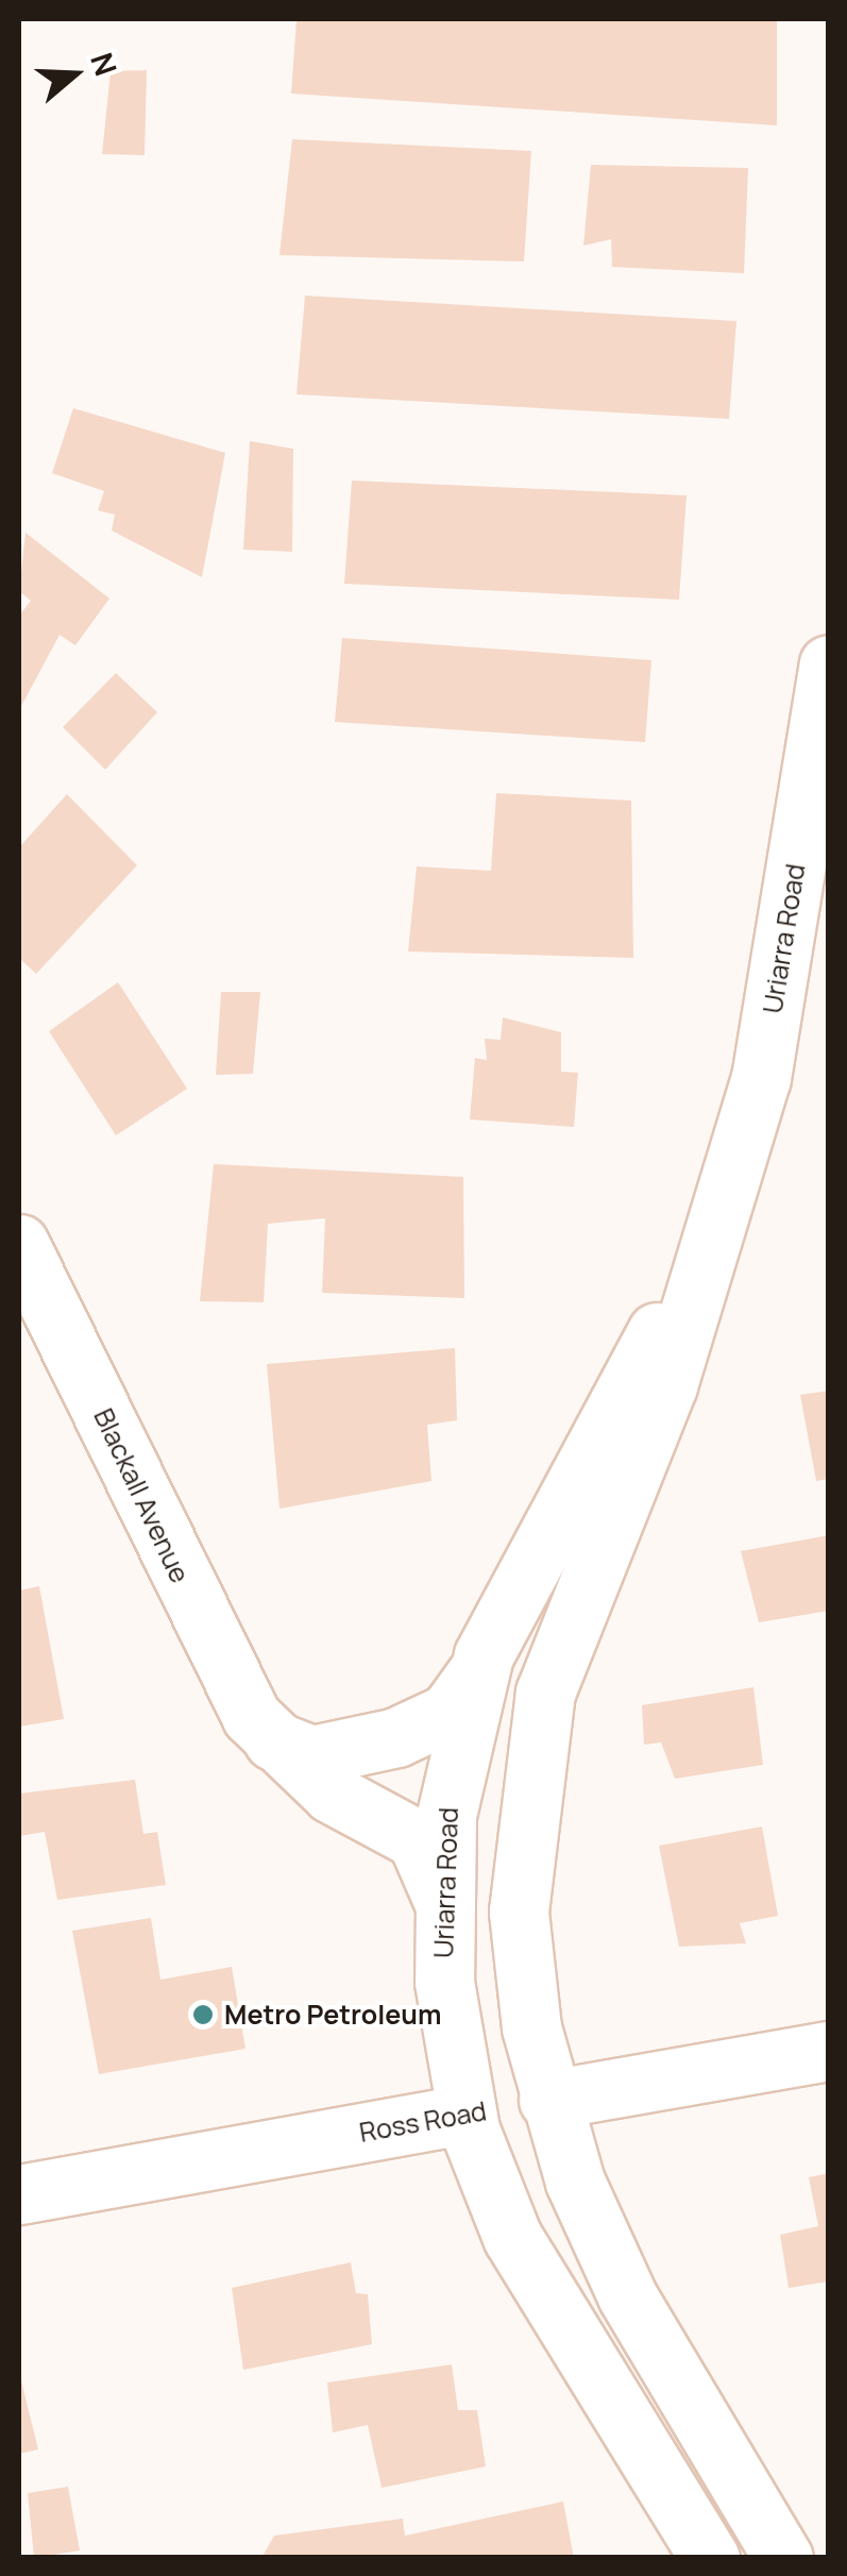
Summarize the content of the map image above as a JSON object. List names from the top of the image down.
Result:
{
  "streets": {
    "main road": ["Uriarra Road", "Blackall Avenue", "Ross Road"]
  },
  "crossings": [
    ["Uriarra Road", "Blackall Avenue"],
    ["Uriarra Road", "Ross Road"]
  ],
  "places": ["Metro Petroleum"],
  "north": "right"
}
